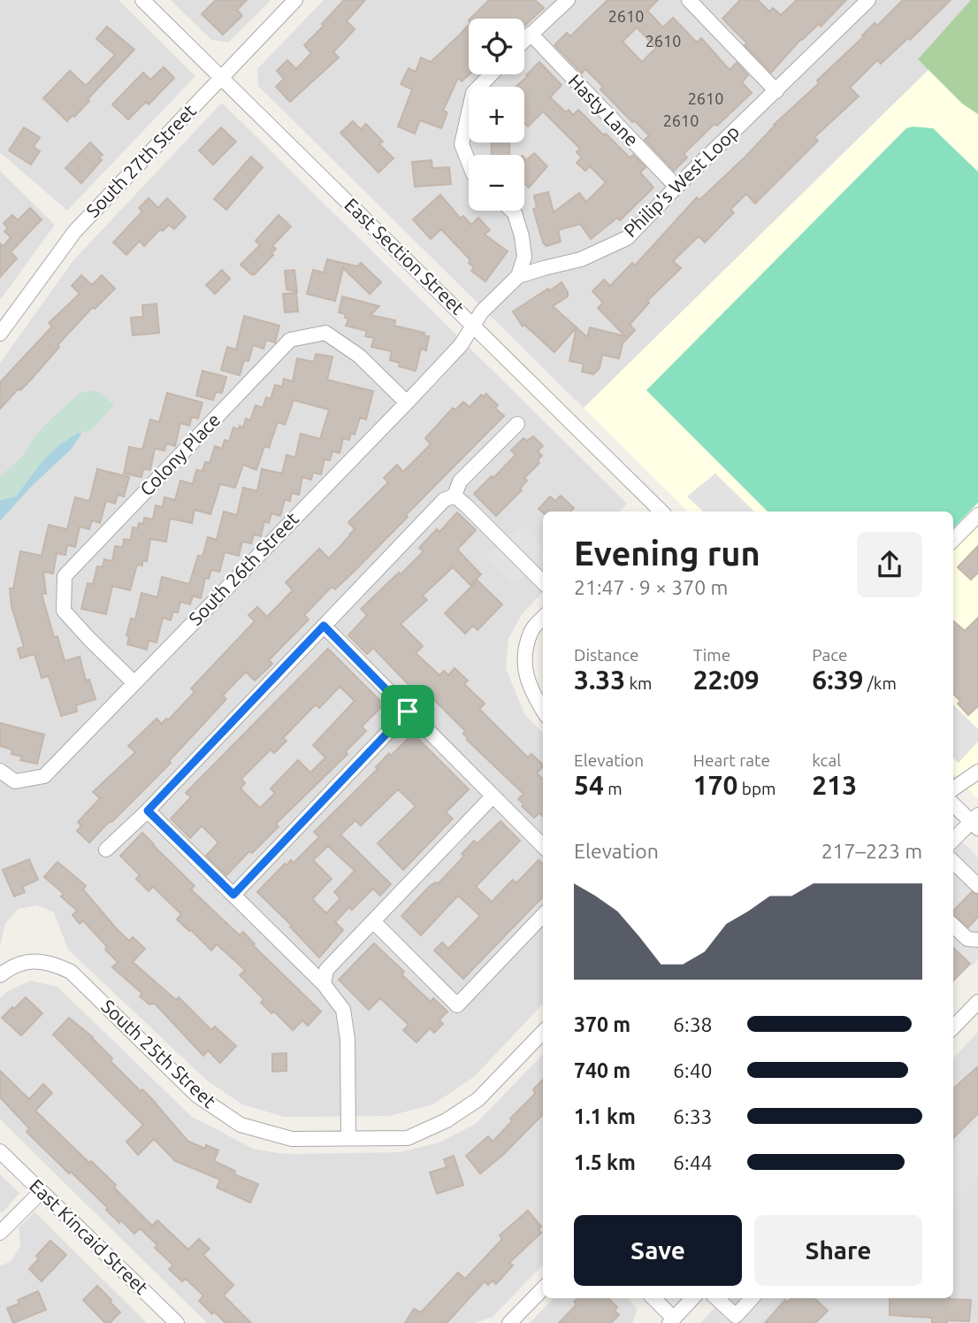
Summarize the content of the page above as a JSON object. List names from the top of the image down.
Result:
{
  "streets": {
    "street": [
      "Hasty Lane",
      "South 27th Street",
      "Philip's West Loop",
      "East Section Street",
      "Colony Place",
      "South 26th Street",
      "South 25th Street",
      "East Kincaid Street"
    ]
  },
  "crossings": [
    ["Hasty Lane", "Philip's West Loop"],
    ["South 27th Street", "East Section Street"],
    ["Philip's West Loop", "East Section Street"],
    ["Philip's West Loop", "South 26th Street"],
    ["East Section Street", "South 26th Street"],
    ["Colony Place", "South 26th Street"]
  ],
  "house_numbers": [
    "2610",
    "2610",
    "2610",
    "2610"
  ],
  "page": {
    "map_buttons": ["+", "−"],
    "heading": ["Evening run", "21:47 · 9 × 370 m"],
    "stats": [
      ["Distance", "3.33 km"],
      ["Time", "22:09"],
      ["Pace", "6:39 /km"],
      ["Elevation", "54 m"],
      ["Heart rate", "170 bpm"],
      ["kcal", "213"]
    ],
    "chart": ["Elevation", "217–223 m"],
    "list": [
      {
        "name": "370 m",
        "note": "6:38"
      },
      {
        "name": "740 m",
        "note": "6:40"
      },
      {
        "name": "1.1 km",
        "note": "6:33"
      },
      {
        "name": "1.5 km",
        "note": "6:44"
      }
    ],
    "buttons": ["Save", "Share"]
  }
}
